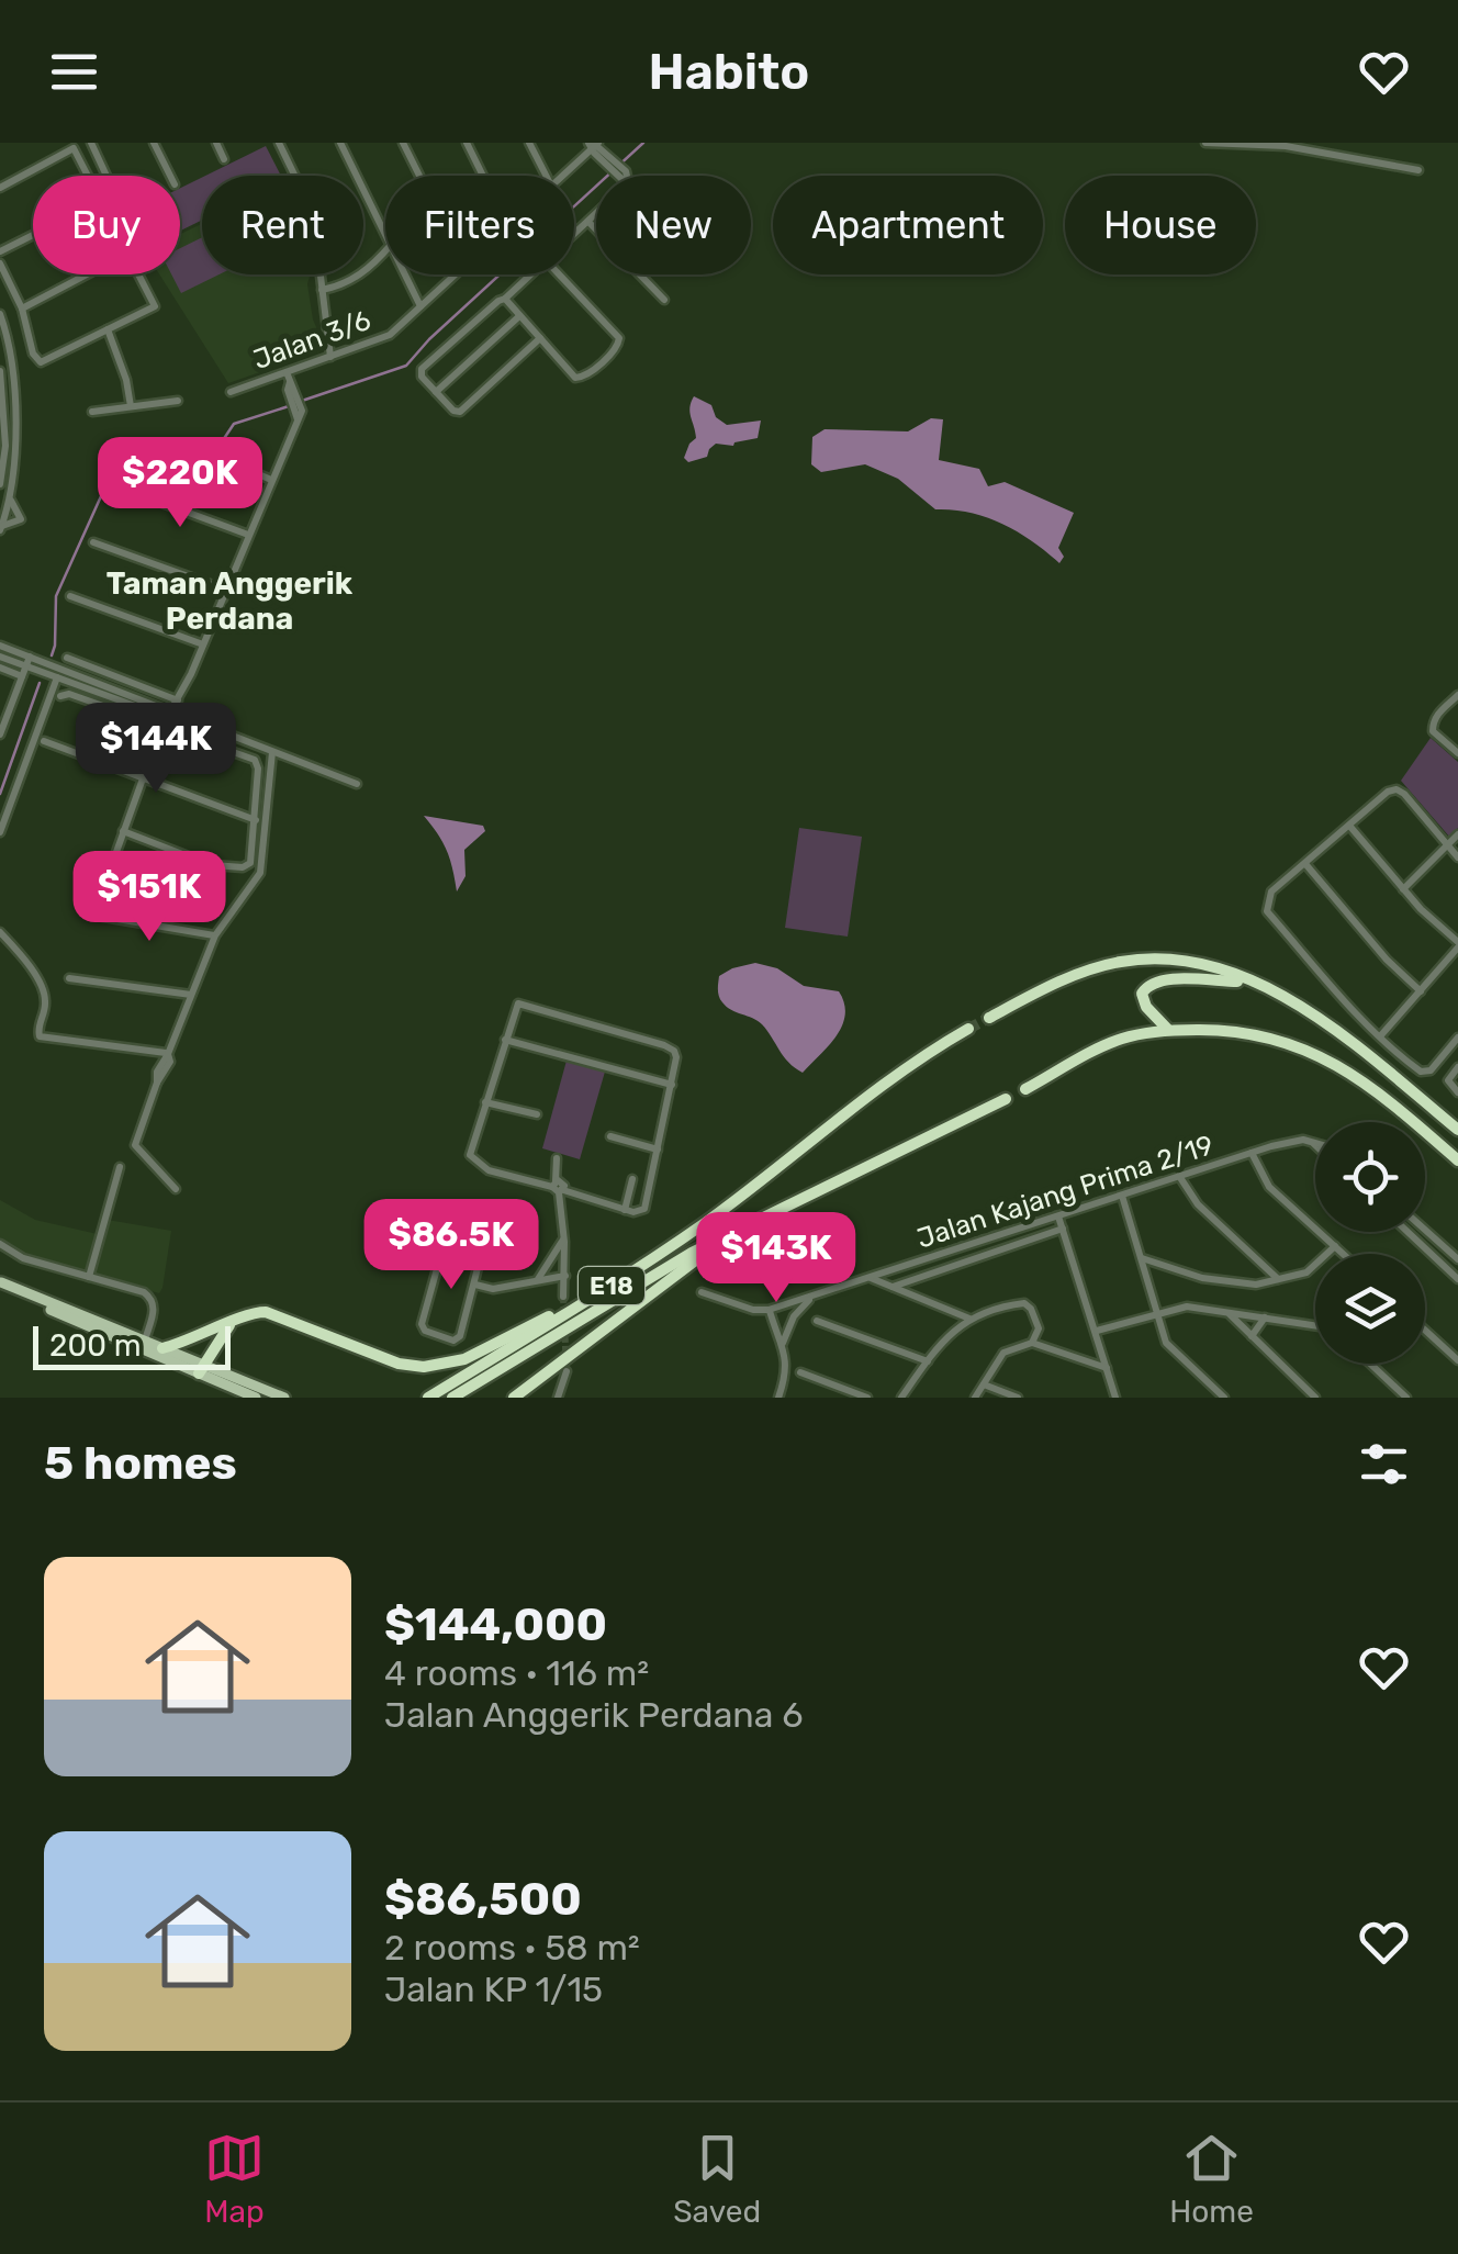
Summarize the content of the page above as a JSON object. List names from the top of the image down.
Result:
{
  "streets": {
    "highway": ["E18"],
    "street": ["Jalan 3/6", "Jalan Kajang Prima 2/19"]
  },
  "districts": ["Taman Anggerik Perdana"],
  "scale_bar": "200 m",
  "page": {
    "header": "Habito",
    "chip": [
      "Buy",
      "Rent",
      "Filters",
      "New",
      "Apartment",
      "House"
    ],
    "price": [
      "$220K",
      "$144K",
      "$151K",
      "$86.5K",
      "$143K"
    ],
    "scale": "200 m",
    "heading": "5 homes",
    "list": [
      {
        "name": "$144,000",
        "note": "4 rooms · 116 m² · Jalan Anggerik Perdana 6"
      },
      {
        "name": "$86,500",
        "note": "2 rooms · 58 m² · Jalan KP 1/15"
      }
    ],
    "tabs": ["Map", "Saved", "Home"]
  }
}
